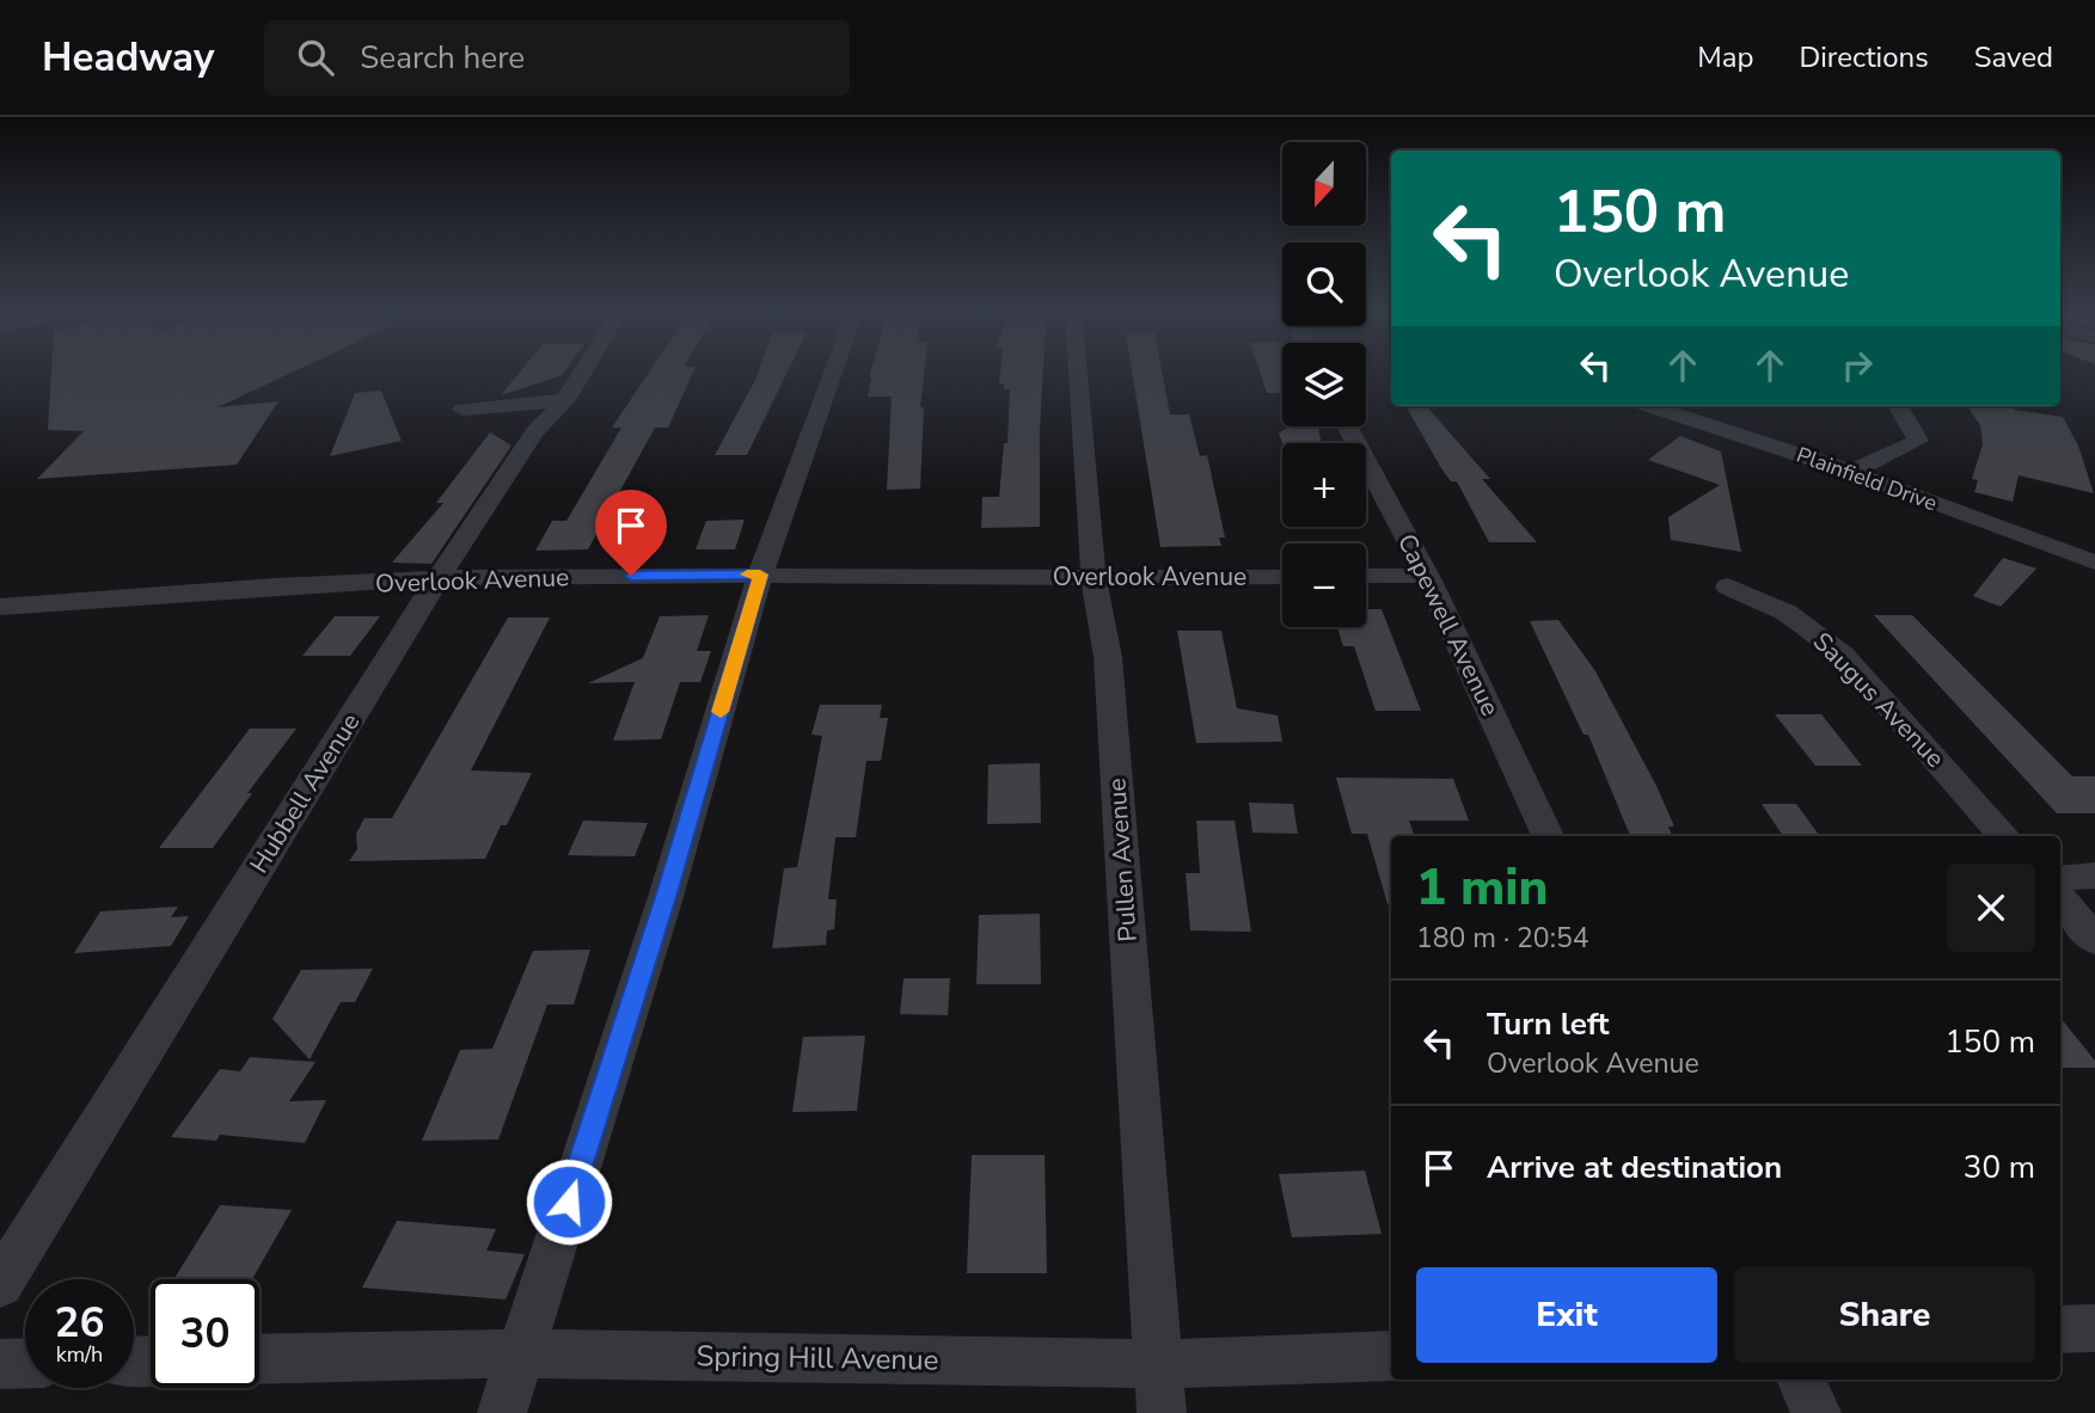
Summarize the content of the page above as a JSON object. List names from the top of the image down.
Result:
{
  "streets": {
    "street": [
      "Plainfield Drive",
      "Overlook Avenue",
      "Capewell Avenue",
      "Saugus Avenue",
      "Hubbell Avenue",
      "Pullen Avenue",
      "Spring Hill Avenue"
    ]
  },
  "crossings": [
    ["Overlook Avenue", "Hubbell Avenue"],
    ["Overlook Avenue", "Pullen Avenue"],
    ["Pullen Avenue", "Spring Hill Avenue"]
  ],
  "north": "bottom",
  "page": {
    "header": "Headway",
    "search": "Search here",
    "nav": ["Map", "Directions", "Saved"],
    "map_buttons": ["+", "−"],
    "turn": ["150 m", "Overlook Avenue"],
    "heading": ["1 min", "180 m · 20:54"],
    "list": [
      {
        "name": "Turn left",
        "note": "Overlook Avenue",
        "value": "150 m"
      },
      {
        "name": "Arrive at destination",
        "value": "30 m"
      }
    ],
    "buttons": ["Exit", "Share"],
    "speed": "26 km/h",
    "limit": "30"
  }
}
